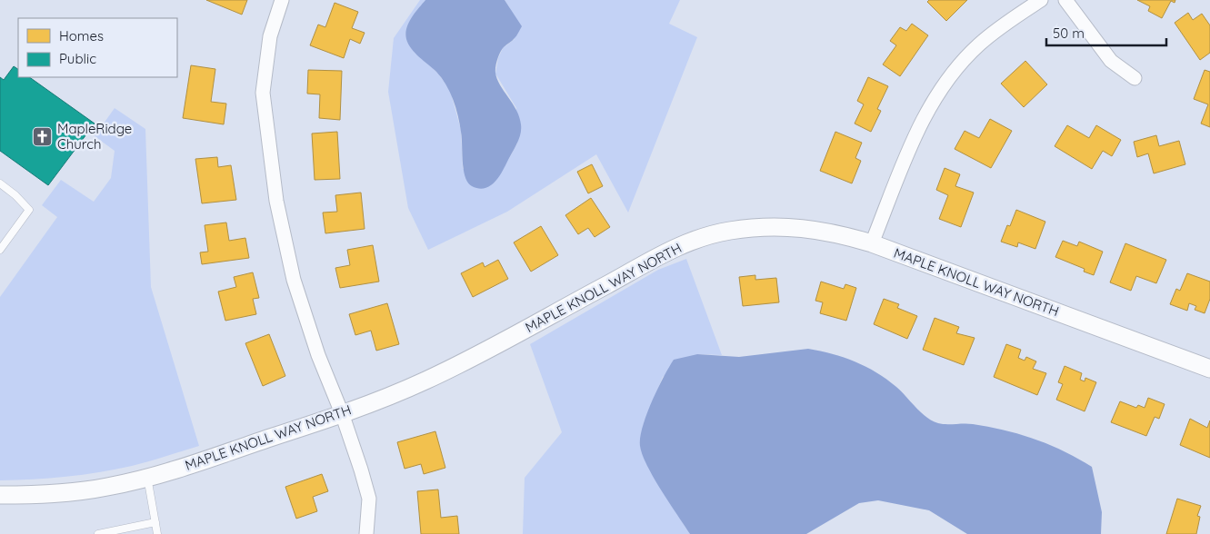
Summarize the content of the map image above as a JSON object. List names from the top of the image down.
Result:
{
  "streets": {
    "street": ["MAPLE KNOLL WAY NORTH"]
  },
  "places": {
    "church": ["MapleRidge Church"]
  },
  "legend": ["Homes", "Public"],
  "scale_bar": "50 m"
}
